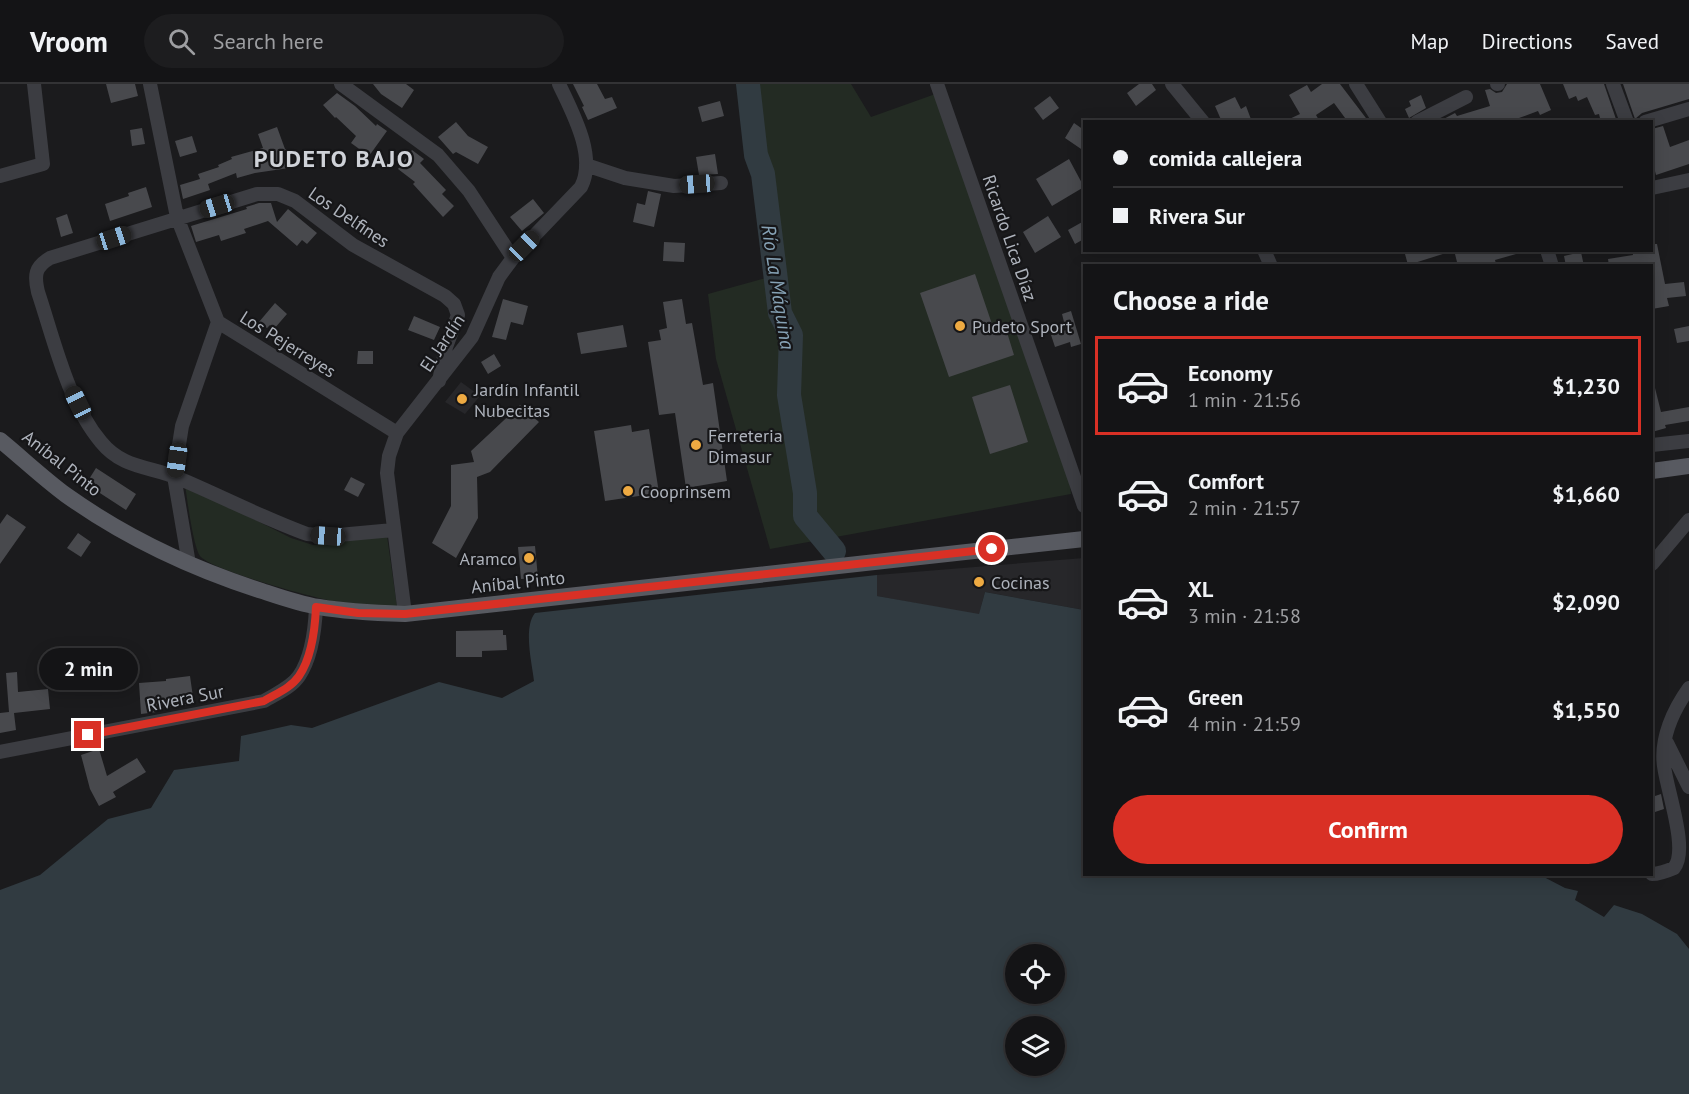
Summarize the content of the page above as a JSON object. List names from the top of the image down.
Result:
{
  "streets": {
    "main road": ["Aníbal Pinto"],
    "street": [
      "Los Delfines",
      "Ricardo Lica Díaz",
      "El Jardín",
      "Los Pejerreyes",
      "Rivera Sur"
    ]
  },
  "crossings": [
    ["Los Delfines", "El Jardín"],
    ["Los Delfines", "Los Pejerreyes"],
    ["El Jardín", "Los Pejerreyes"],
    ["El Jardín", "Aníbal Pinto"],
    ["Aníbal Pinto", "Rivera Sur"]
  ],
  "districts": ["PUDETO BAJO"],
  "water": ["Río La Máquina"],
  "places": [
    "Pudeto Sport",
    "Jardín Infantil Nubecitas",
    "Ferreteria Dimasur",
    "Cooprinsem",
    "Aramco",
    "Cocinas"
  ],
  "page": {
    "header": "Vroom",
    "search": "Search here",
    "nav": ["Map", "Directions", "Saved"],
    "banner": ["comida callejera", "Rivera Sur"],
    "heading": "Choose a ride",
    "list": [
      {
        "name": "Economy",
        "note": "1 min · 21:56",
        "value": "$1,230"
      },
      {
        "name": "Comfort",
        "note": "2 min · 21:57",
        "value": "$1,660"
      },
      {
        "name": "XL",
        "note": "3 min · 21:58",
        "value": "$2,090"
      },
      {
        "name": "Green",
        "note": "4 min · 21:59",
        "value": "$1,550"
      }
    ],
    "bubble": "2 min",
    "buttons": "Confirm"
  }
}
